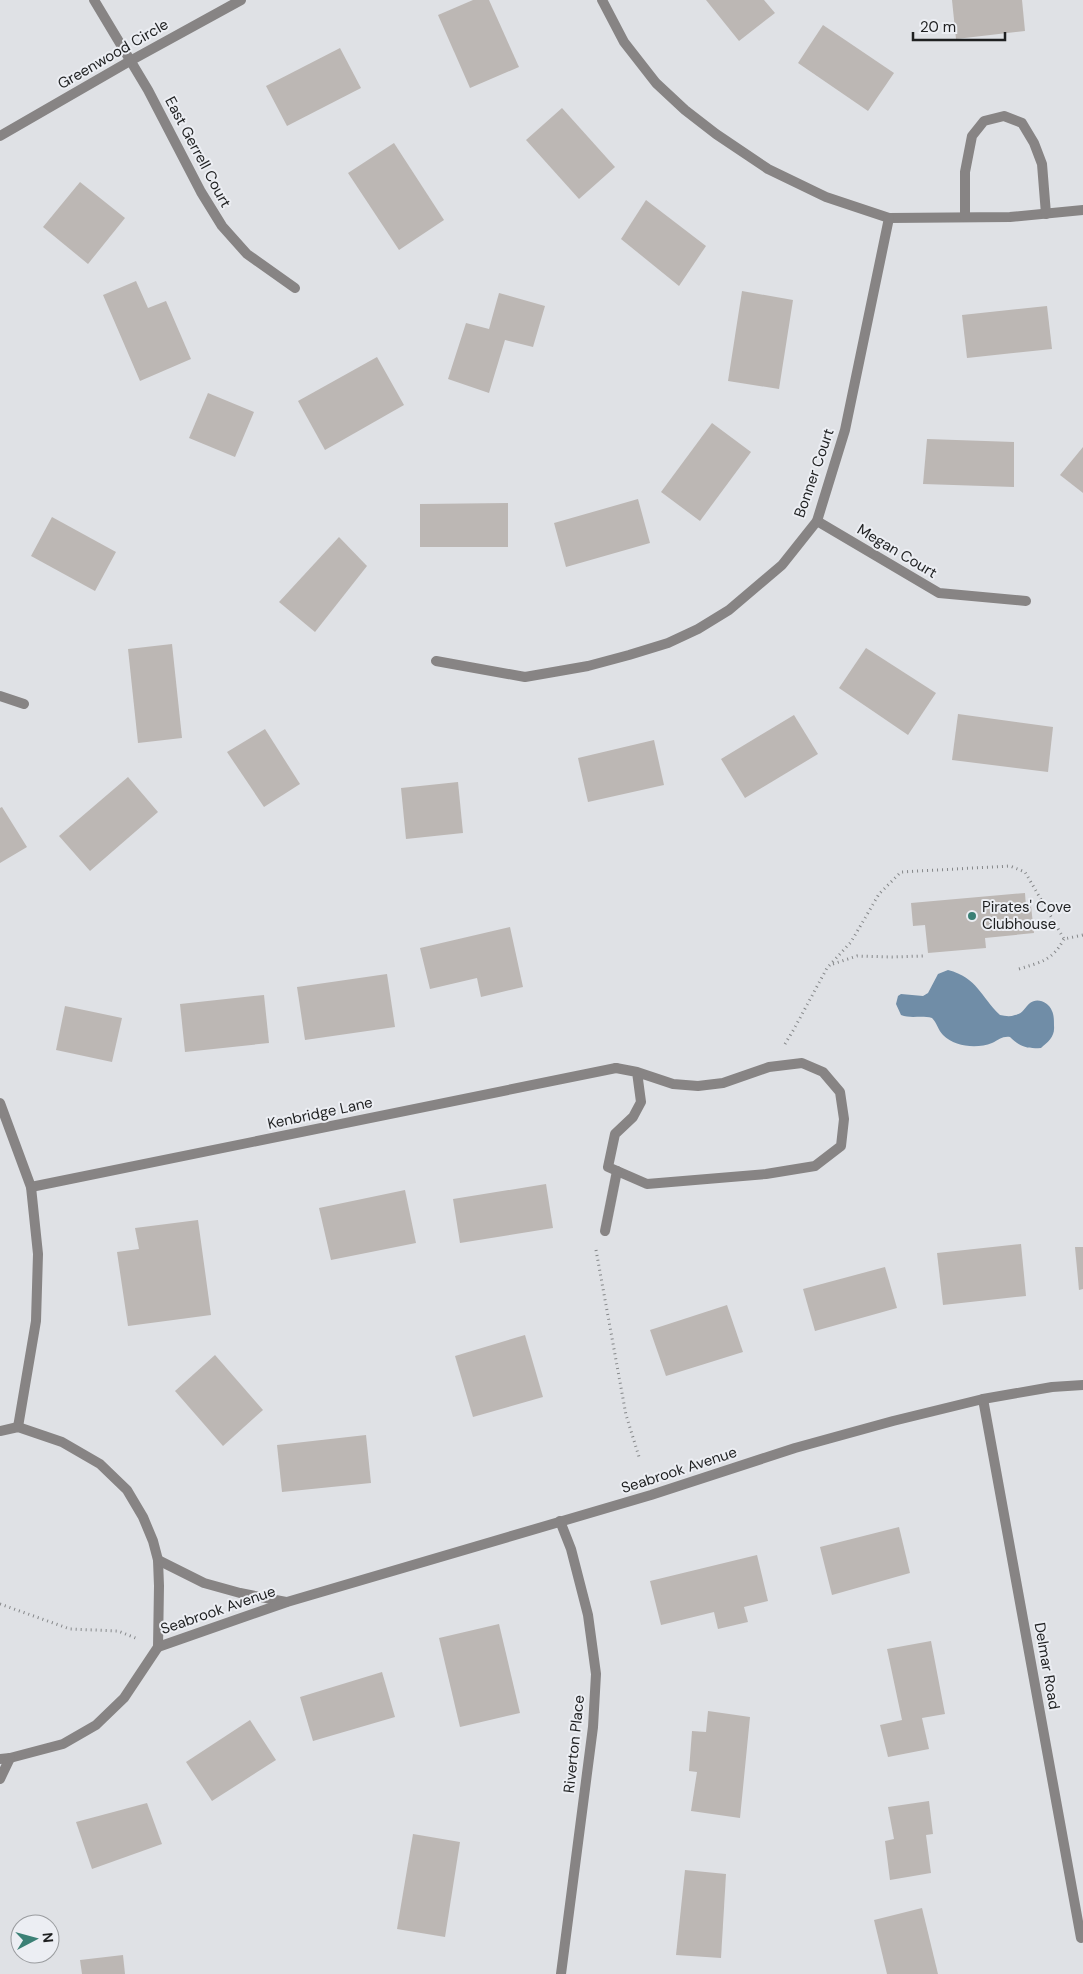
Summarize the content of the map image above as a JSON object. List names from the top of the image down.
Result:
{
  "streets": {
    "street": [
      "Greenwood Circle",
      "East Gerrell Court",
      "Bonner Court",
      "Megan Court",
      "Kenbridge Lane",
      "Seabrook Avenue",
      "Delmar Road",
      "Riverton Place"
    ]
  },
  "crossings": [
    ["Greenwood Circle", "East Gerrell Court"],
    ["Bonner Court", "Megan Court"],
    ["Seabrook Avenue", "Delmar Road"],
    ["Seabrook Avenue", "Riverton Place"]
  ],
  "places": ["Pirates' Cove Clubhouse"],
  "scale_bar": "20 m",
  "north": "right"
}
